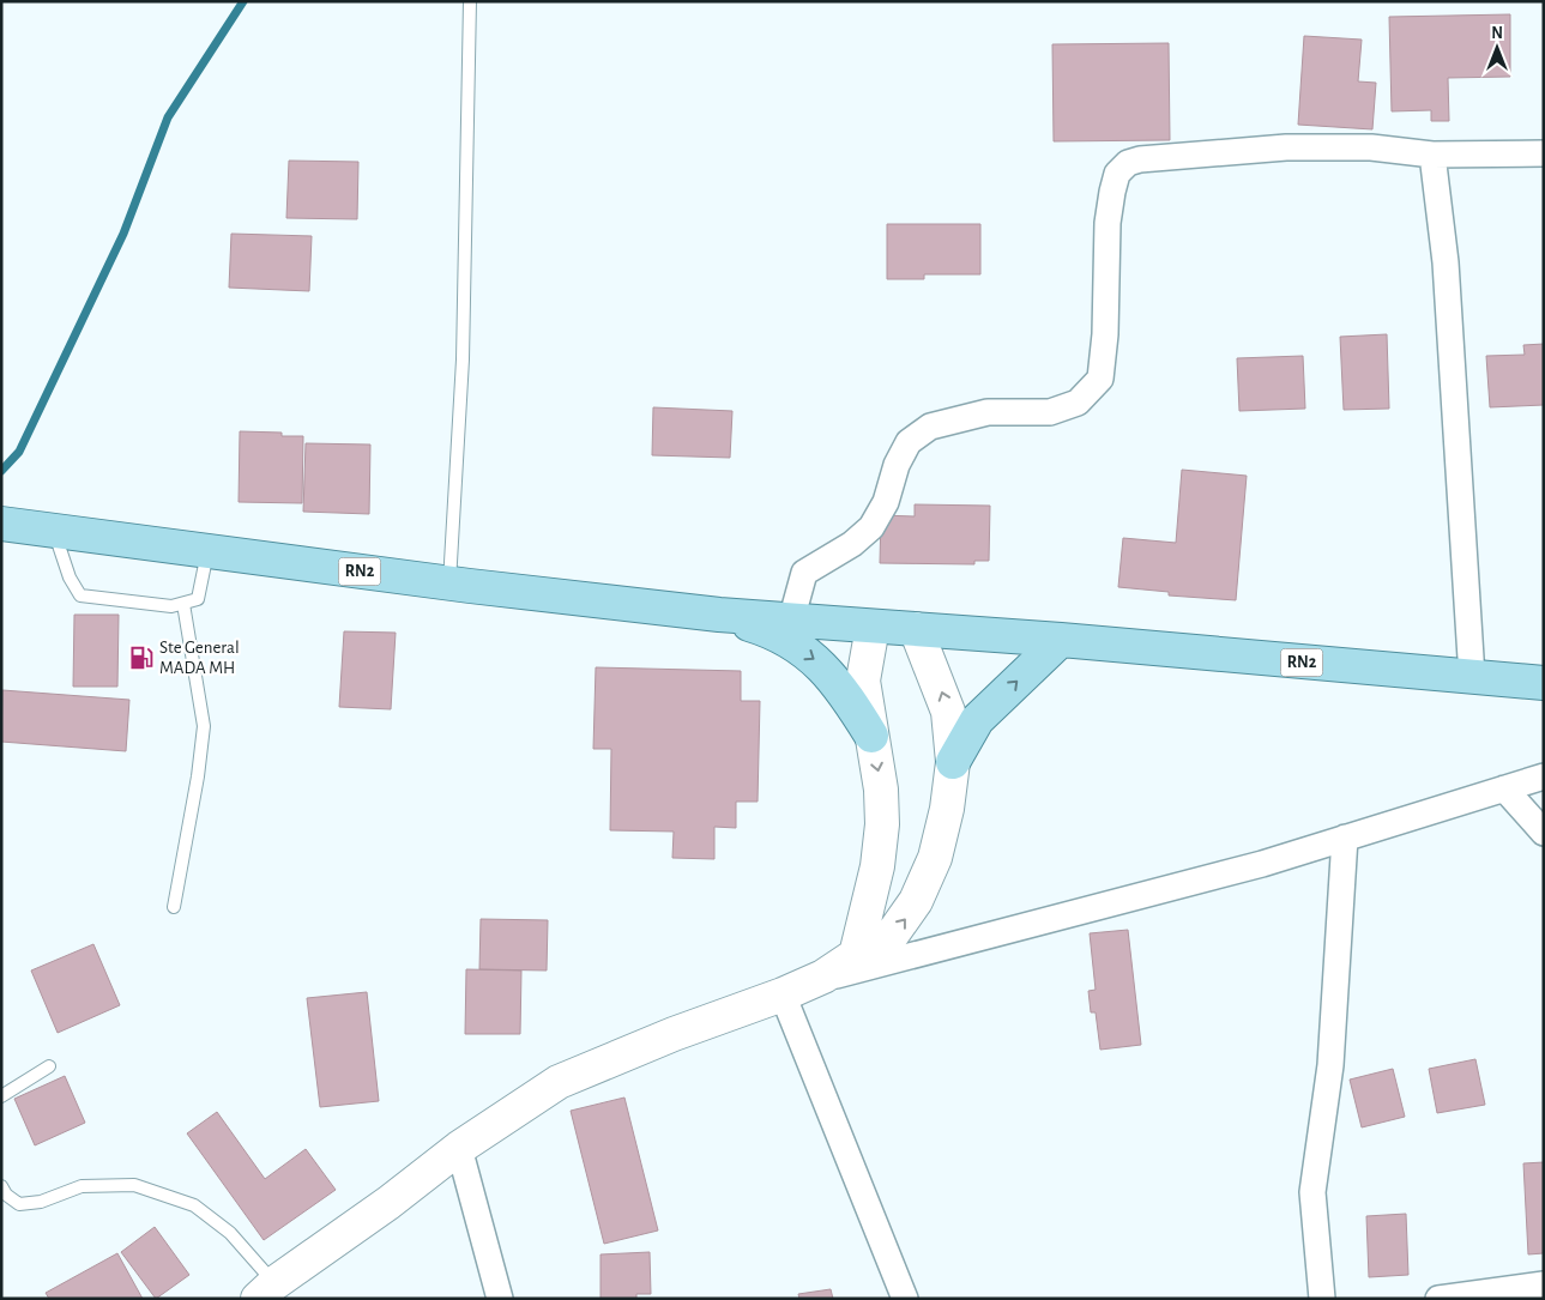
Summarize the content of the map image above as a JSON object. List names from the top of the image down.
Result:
{
  "streets": {
    "main road": ["RN2"]
  },
  "places": {
    "fuel station": ["Ste General MADA MH"]
  },
  "north": "top"
}
